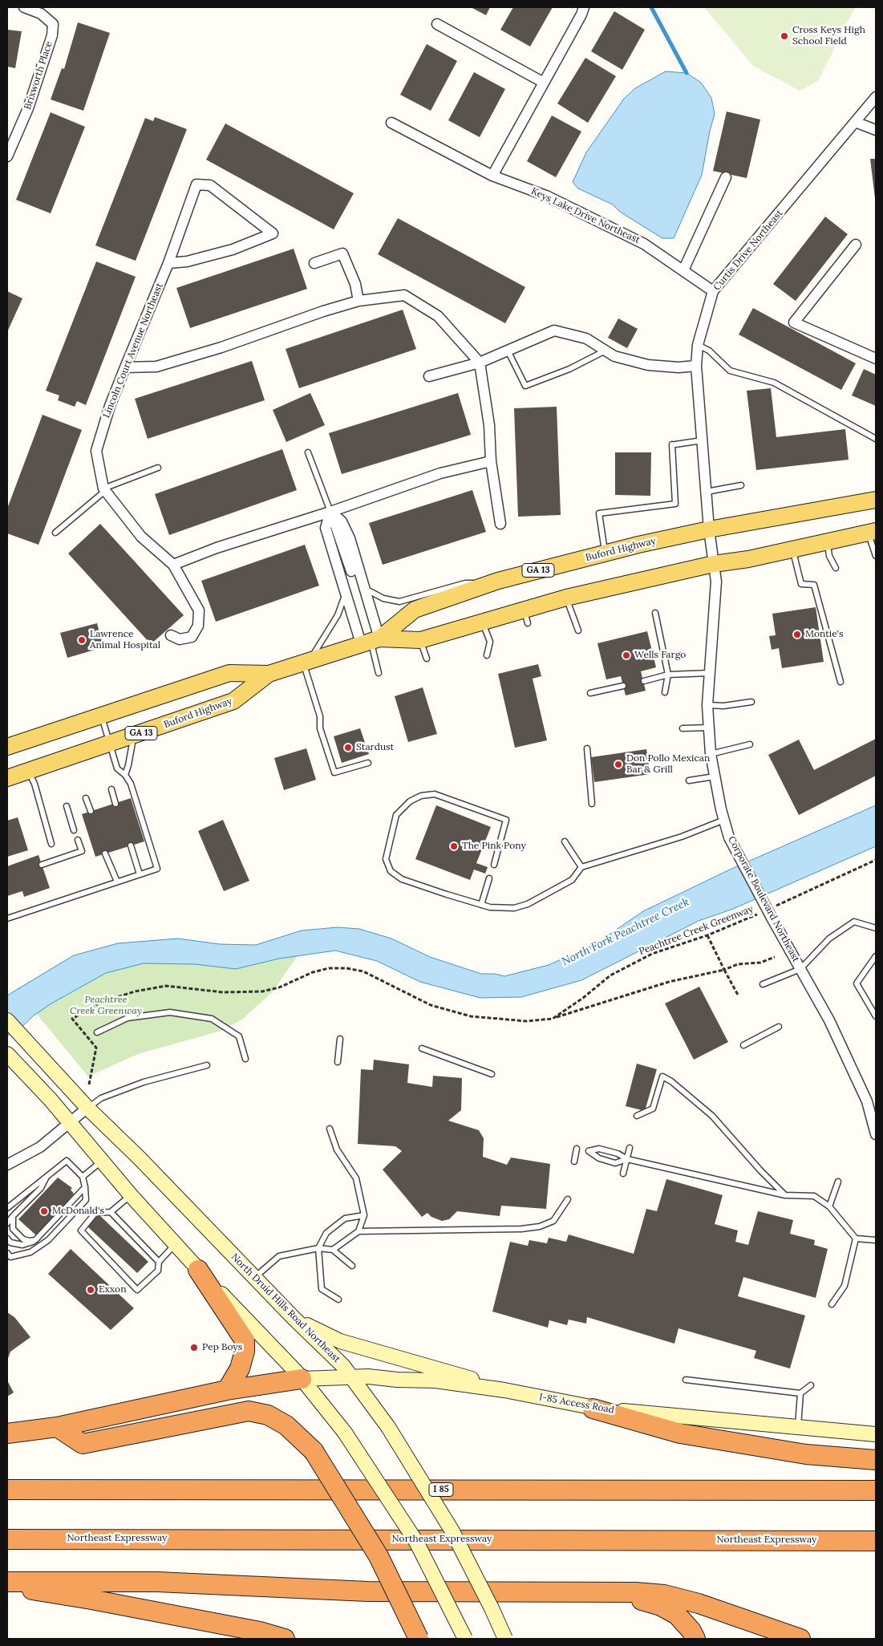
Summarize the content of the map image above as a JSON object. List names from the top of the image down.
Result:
{
  "streets": {
    "highway": ["I 85", "Northeast Expressway"],
    "main road": [
      "Buford Highway",
      "GA 13",
      "North Druid Hills Road Northeast",
      "I-85 Access Road"
    ],
    "street": [
      "Brixworth Place",
      "Keys Lake Drive Northeast",
      "Curtis Drive Northeast",
      "Lincoln Court Avenue Northeast",
      "Corporate Boulevard Northeast"
    ],
    "path": ["Peachtree Creek Greenway"]
  },
  "crossings": [
    ["Keys Lake Drive Northeast", "Curtis Drive Northeast"],
    ["Curtis Drive Northeast", "Buford Highway"],
    ["Curtis Drive Northeast", "Corporate Boulevard Northeast"],
    ["Buford Highway", "Corporate Boulevard Northeast"],
    ["North Druid Hills Road Northeast", "I-85 Access Road"]
  ],
  "water": ["North Fork Peachtree Creek"],
  "parks": ["Peachtree Creek Greenway"],
  "places": [
    "Cross Keys High School Field",
    "Montie's",
    "Lawrence Animal Hospital",
    "Wells Fargo",
    "Stardust",
    "Don Pollo Mexican Bar & Grill",
    "The Pink Pony",
    "McDonald's",
    "Exxon",
    "Pep Boys"
  ]
}
